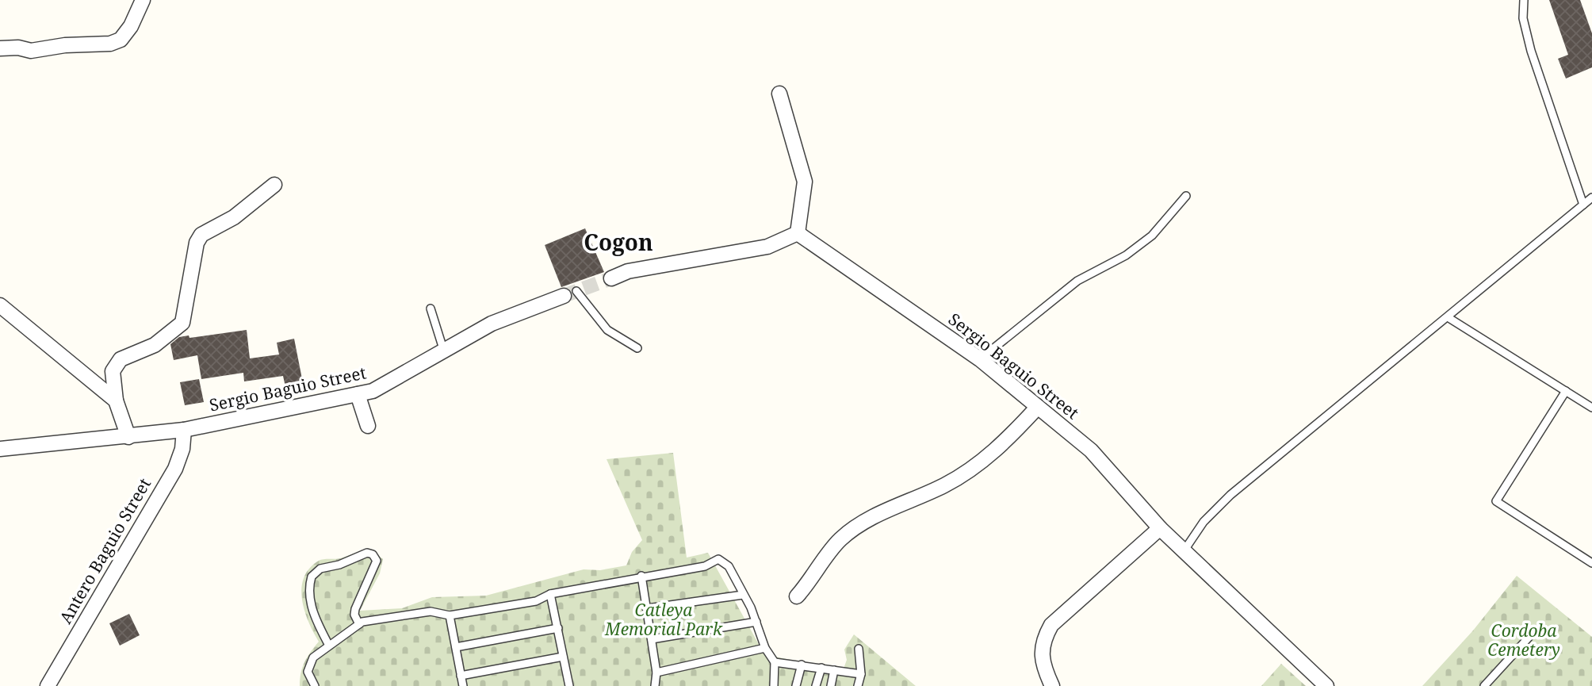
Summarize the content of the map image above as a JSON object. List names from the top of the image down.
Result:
{
  "streets": {
    "street": ["Sergio Baguio Street", "Antero Baguio Street"]
  },
  "crossings": [
    ["Sergio Baguio Street", "Antero Baguio Street"]
  ],
  "districts": ["Cogon"],
  "parks": ["Catleya Memorial Park", "Cordoba Cemetery"]
}
